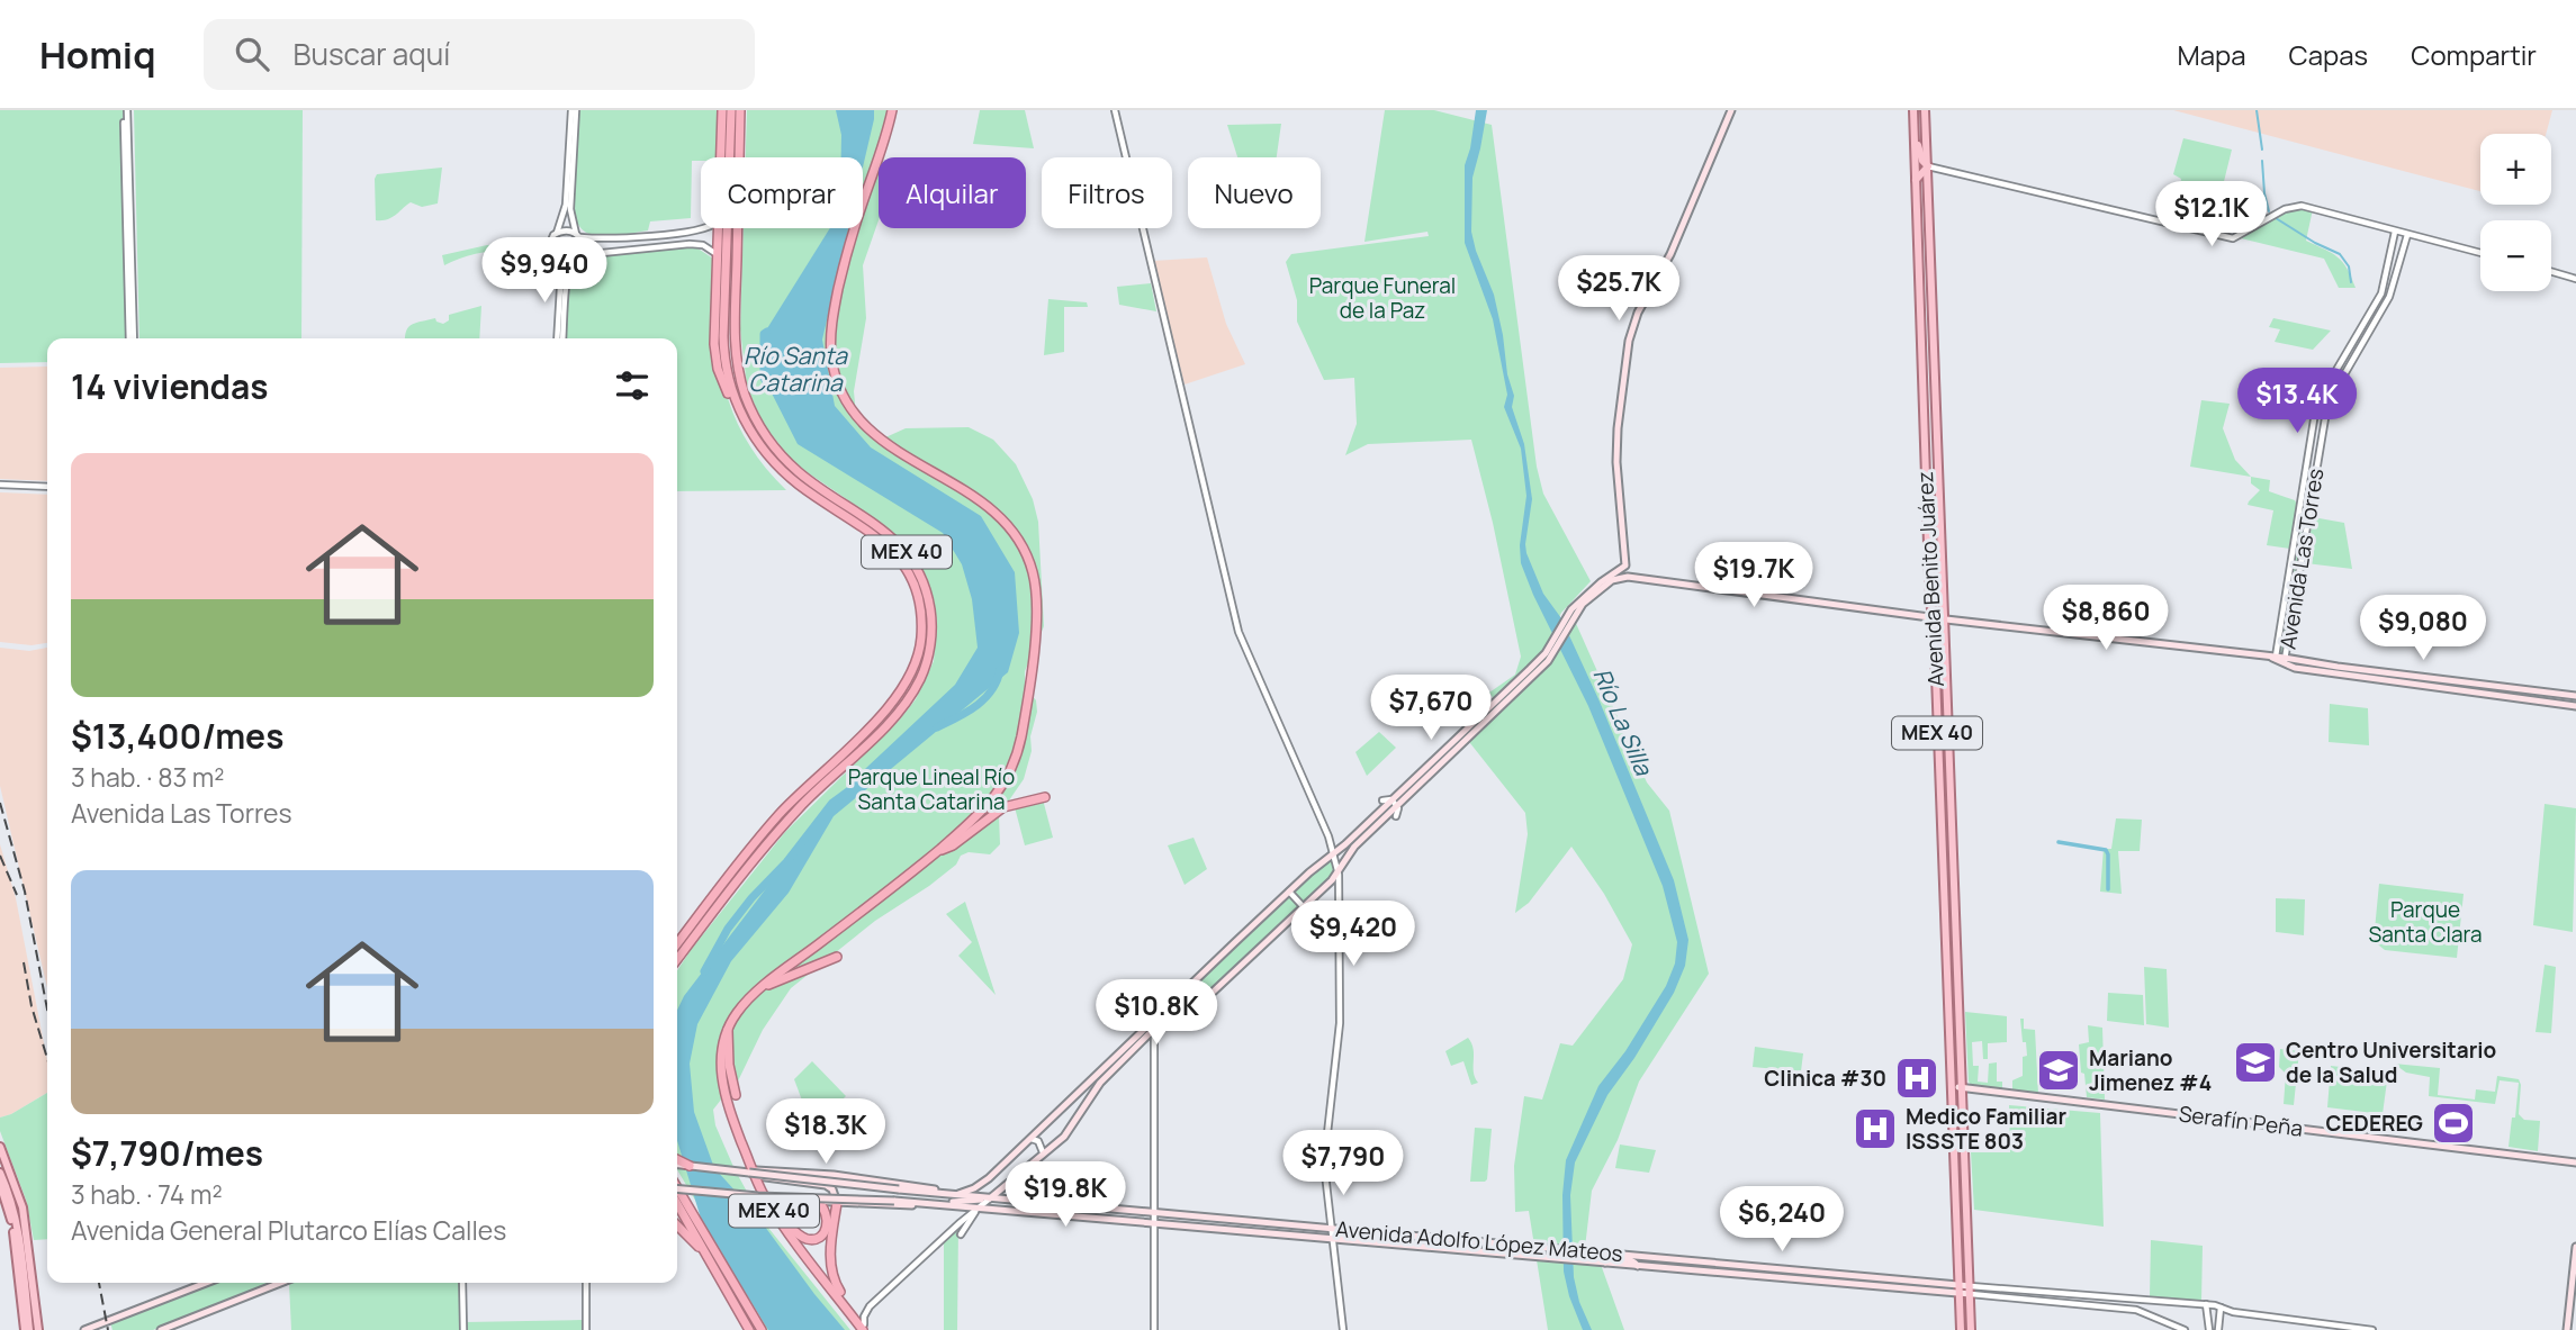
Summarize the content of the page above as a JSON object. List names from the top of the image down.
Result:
{
  "streets": {
    "highway": ["MEX 40"],
    "main road": ["Avenida Benito Juárez", "Serafín Peña", "Avenida Adolfo López Mateos"],
    "street": ["Avenida Las Torres"]
  },
  "crossings": [
    ["Avenida Benito Juárez", "Serafín Peña"],
    ["Avenida Benito Juárez", "Avenida Adolfo López Mateos"]
  ],
  "water": ["Río Santa Catarina", "Río La Silla"],
  "parks": ["Parque Funeral de la Paz", "Parque Lineal Río Santa Catarina", "Parque Santa Clara"],
  "places": {
    "school or university": ["Centro Universitario de la Salud", "Mariano Jimenez #4"],
    "hospital": ["Clinica #30", "Medico Familiar ISSSTE 803"],
    "sports": ["CEDEREG"]
  },
  "page": {
    "header": "Homiq",
    "search": "Buscar aquí",
    "nav": ["Mapa", "Capas", "Compartir"],
    "map_buttons": ["+", "−"],
    "chip": [
      "Comprar",
      "Alquilar",
      "Filtros",
      "Nuevo"
    ],
    "price": [
      "$12.1K",
      "$9,940",
      "$25.7K",
      "$13.4K",
      "$19.7K",
      "$8,860",
      "$9,080",
      "$7,670",
      "$9,420",
      "$10.8K",
      "$18.3K",
      "$7,790",
      "$19.8K",
      "$6,240"
    ],
    "heading": "14 viviendas",
    "list": [
      {
        "name": "$13,400/mes",
        "note": "3 hab. · 83 m² · Avenida Las Torres"
      },
      {
        "name": "$7,790/mes",
        "note": "3 hab. · 74 m² · Avenida General Plutarco Elías Calles"
      }
    ]
  }
}
